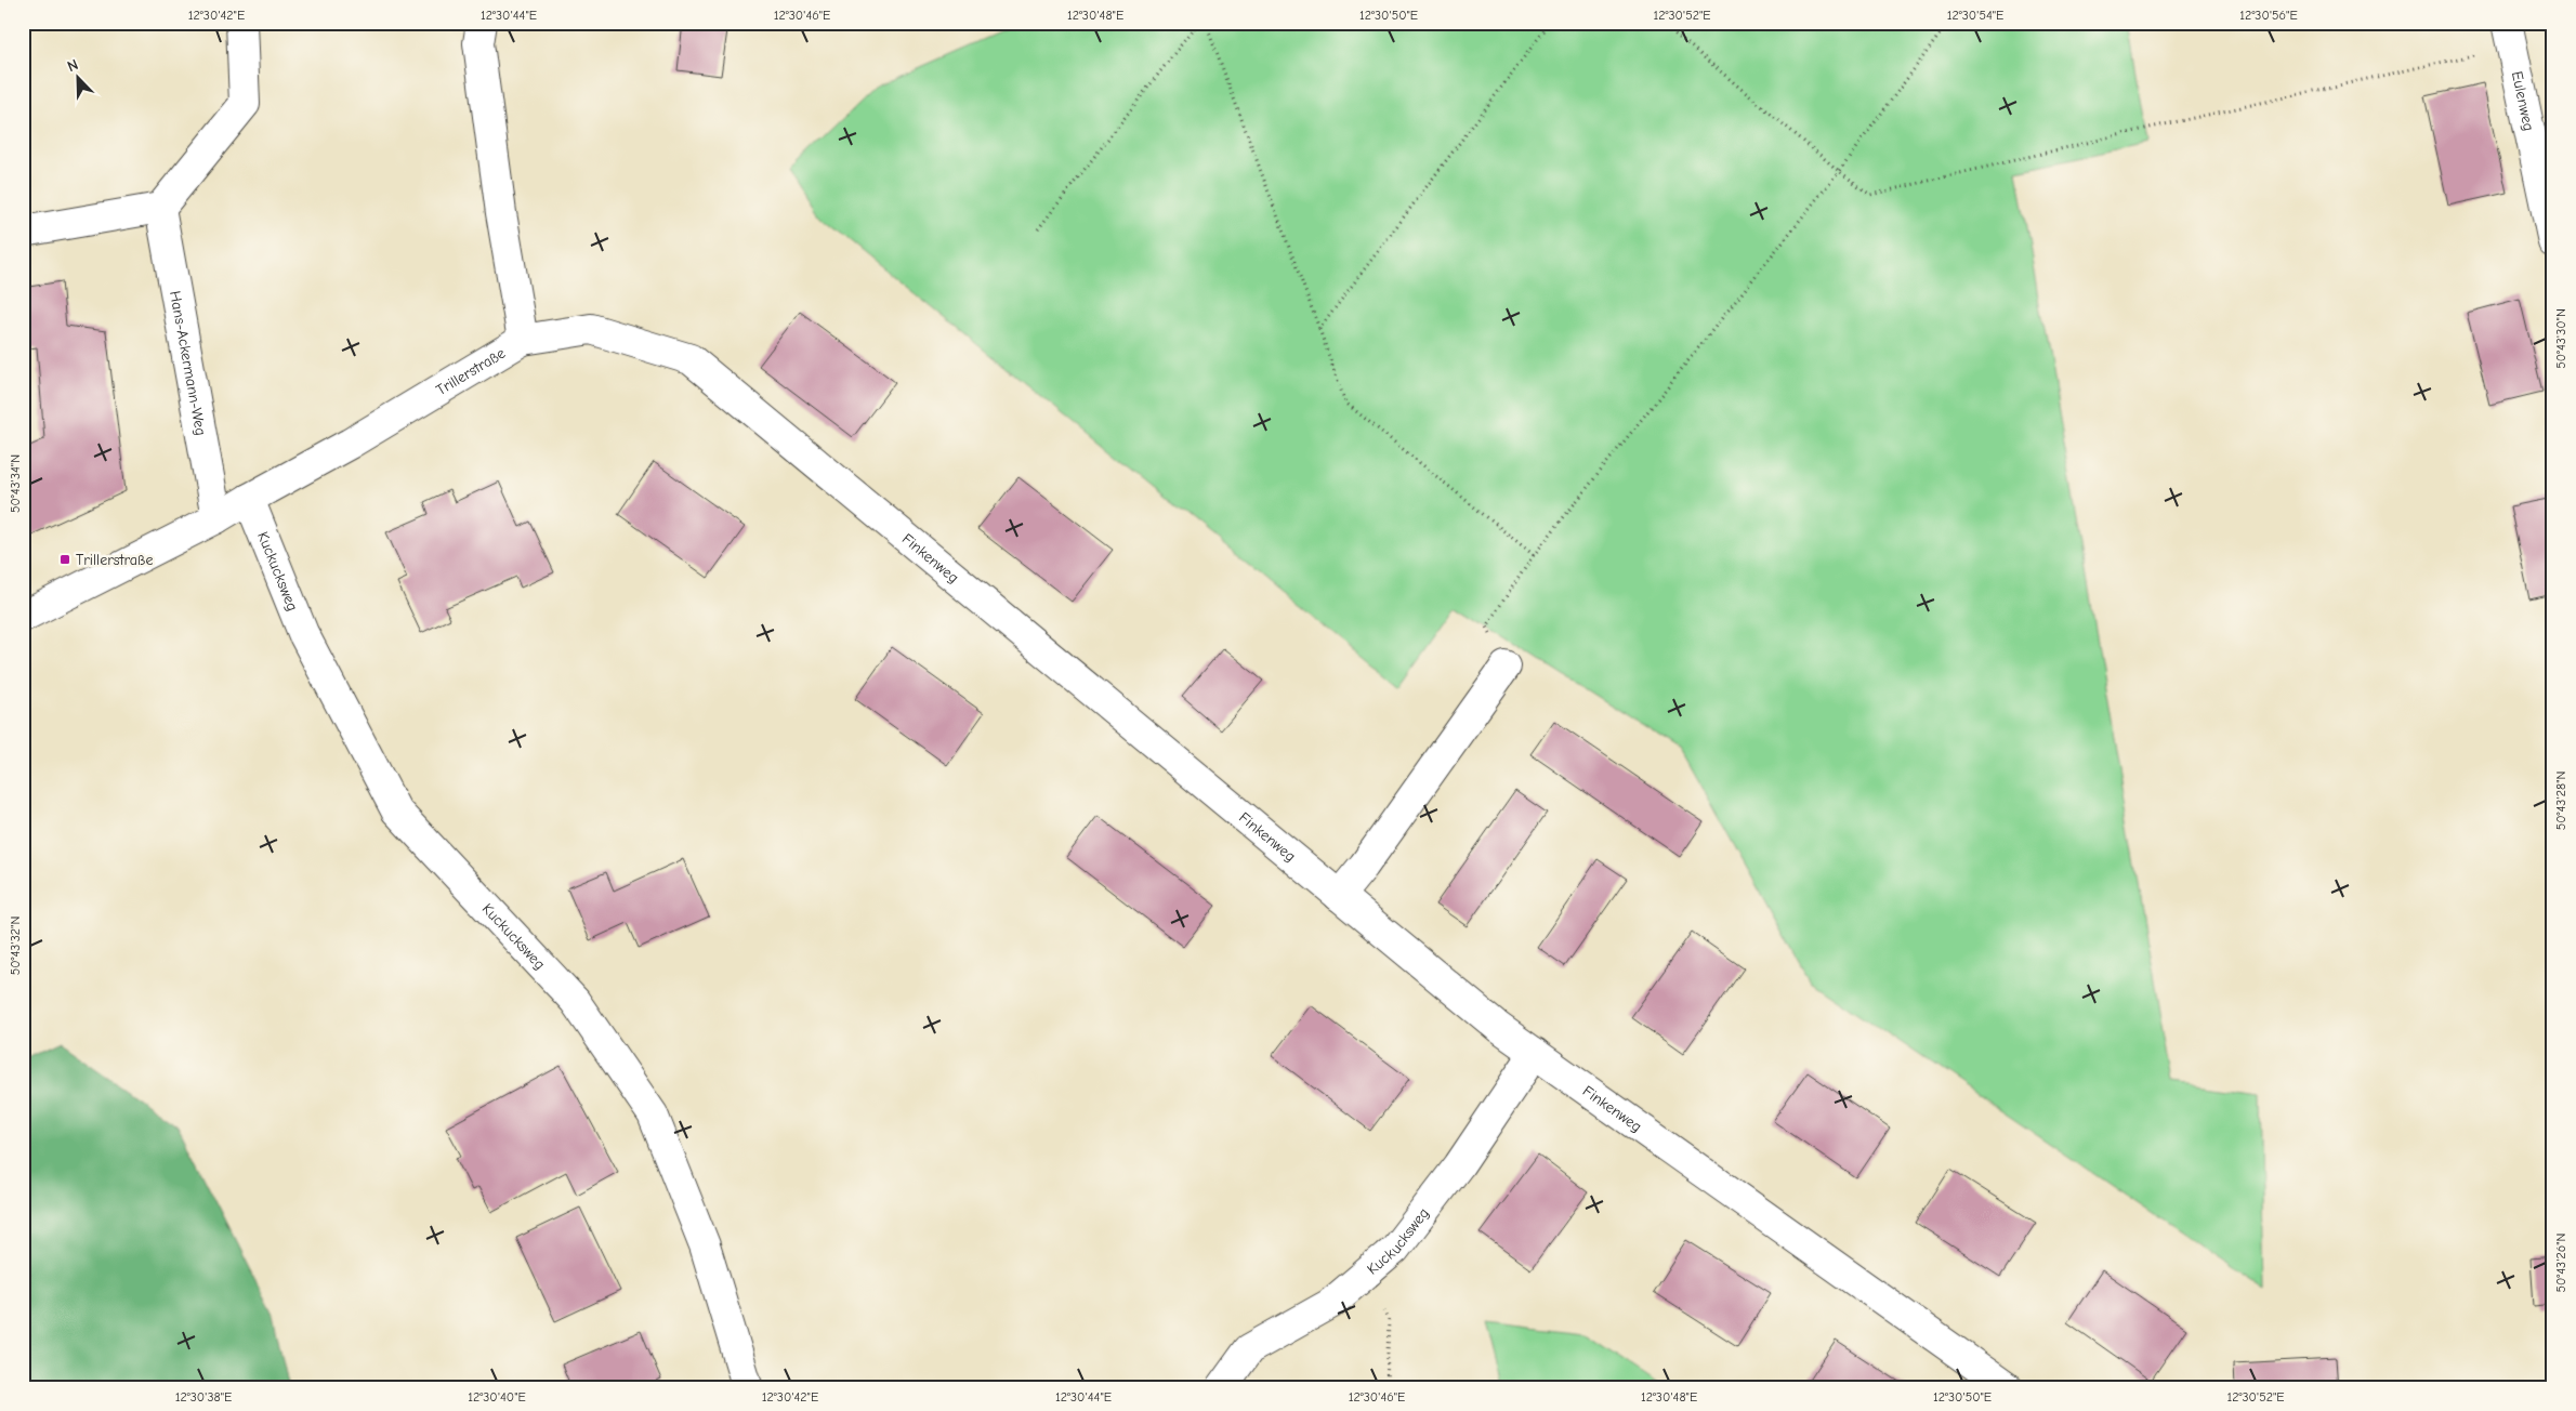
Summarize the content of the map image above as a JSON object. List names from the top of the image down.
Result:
{
  "streets": {
    "street": [
      "Eulenweg",
      "Hans-Ackermann-Weg",
      "Trillerstraße",
      "Finkenweg",
      "Kuckucksweg"
    ]
  },
  "crossings": [
    ["Hans-Ackermann-Weg", "Trillerstraße"],
    ["Trillerstraße", "Finkenweg"],
    ["Trillerstraße", "Kuckucksweg"],
    ["Finkenweg", "Kuckucksweg"]
  ],
  "places": {
    "transit": ["Trillerstraße"]
  },
  "north": "top left",
  "coordinates": [
    "12°30'42\"E",
    "12°30'44\"E",
    "12°30'46\"E",
    "12°30'48\"E",
    "12°30'50\"E",
    "12°30'52\"E",
    "12°30'54\"E",
    "12°30'56\"E",
    "50°43'30\"N",
    "50°43'34\"N",
    "50°43'28\"N",
    "50°43'32\"N",
    "50°43'26\"N",
    "12°30'38\"E",
    "12°30'40\"E"
  ]
}
